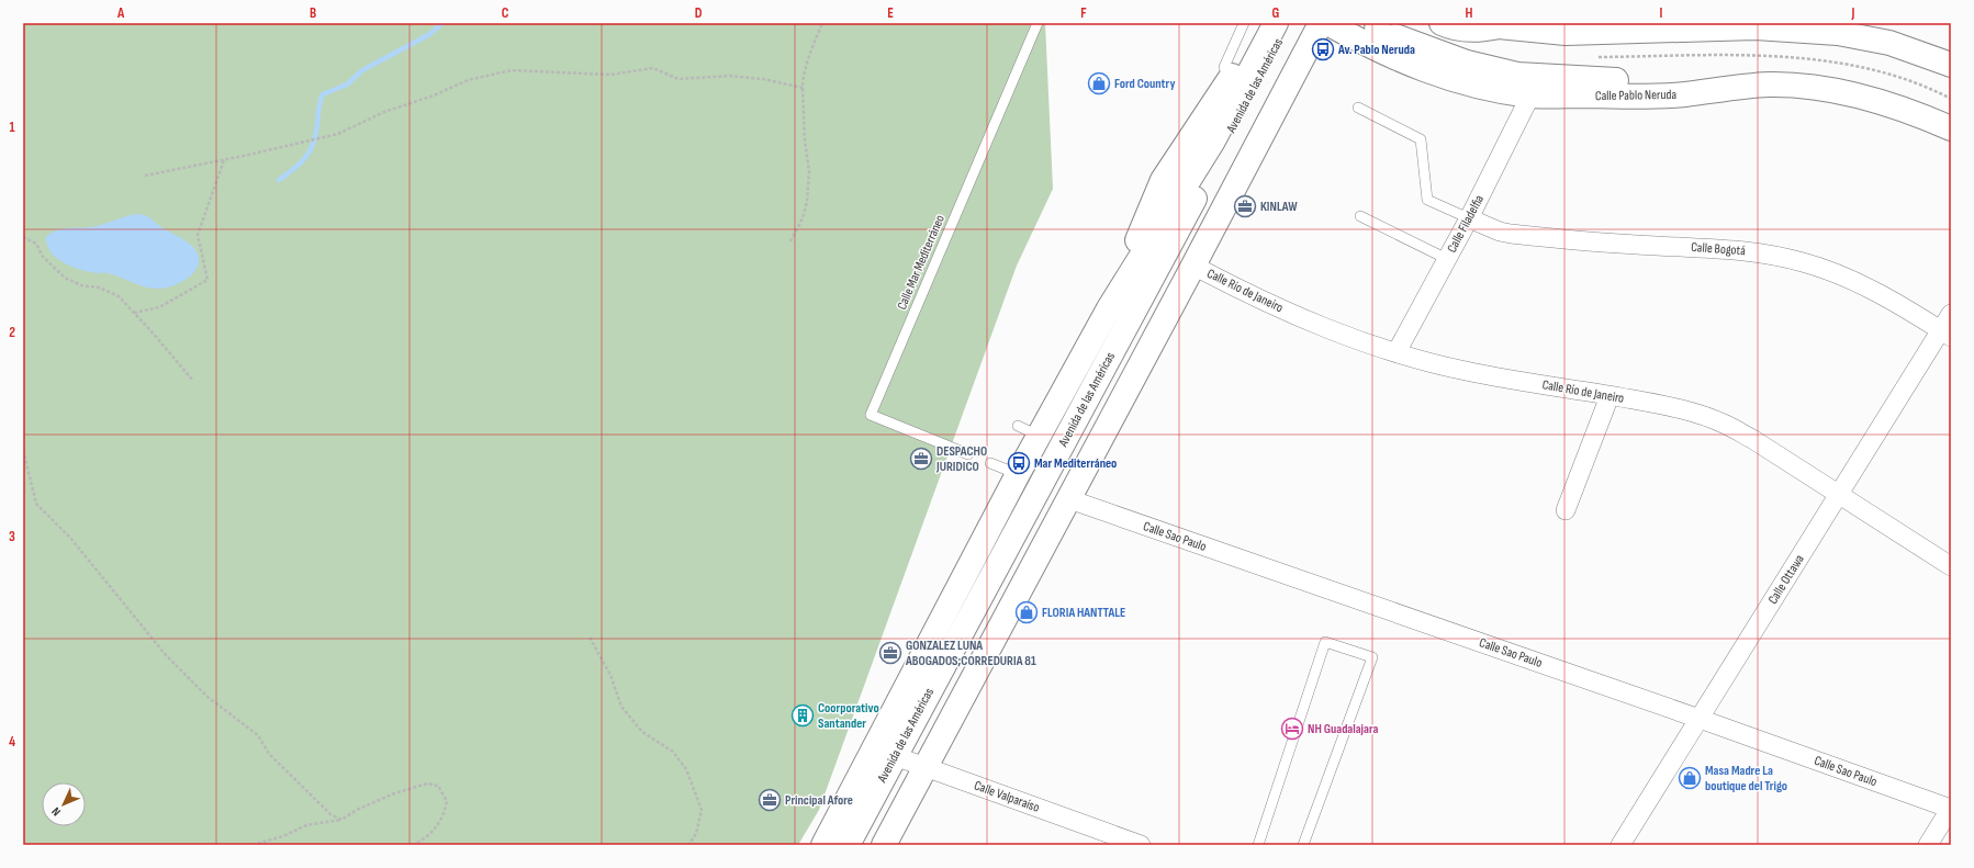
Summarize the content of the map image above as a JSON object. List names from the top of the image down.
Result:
{
  "streets": {
    "main road": ["Avenida de las Américas", "Calle Pablo Neruda"],
    "street": [
      "Calle Filadelfia",
      "Calle Bogotá",
      "Calle Río de Janeiro",
      "Calle Sao Paulo",
      "Calle Ottawa",
      "Calle Valparaíso"
    ],
    "lane": ["Calle Mar Mediterráneo"]
  },
  "crossings": [
    ["Avenida de las Américas", "Calle Valparaíso"],
    ["Calle Pablo Neruda", "Calle Filadelfia"],
    ["Calle Filadelfia", "Calle Bogotá"],
    ["Calle Filadelfia", "Calle Río de Janeiro"],
    ["Calle Bogotá", "Calle Ottawa"],
    ["Calle Río de Janeiro", "Calle Ottawa"],
    ["Calle Sao Paulo", "Calle Ottawa"]
  ],
  "places": {
    "bus stop": ["Av. Pablo Neruda", "Mar Mediterráneo"],
    "shop": ["Ford Country", "FLORIA HANTTALE", "Masa Madre La boutique del Trigo"],
    "office": [
      "KINLAW",
      "DESPACHO JURIDICO",
      "GONZALEZ LUNA ABOGADOS;CORREDURIA 81",
      "Principal Afore"
    ],
    "building": ["Coorporativo Santander"],
    "hotel": ["NH Guadalajara"]
  },
  "north": "bottom left",
  "grid": {
    "columns": [
      "A",
      "B",
      "C",
      "D",
      "E",
      "F",
      "G",
      "H",
      "I",
      "J"
    ],
    "rows": [
      "1",
      "2",
      "3",
      "4"
    ]
  }
}
